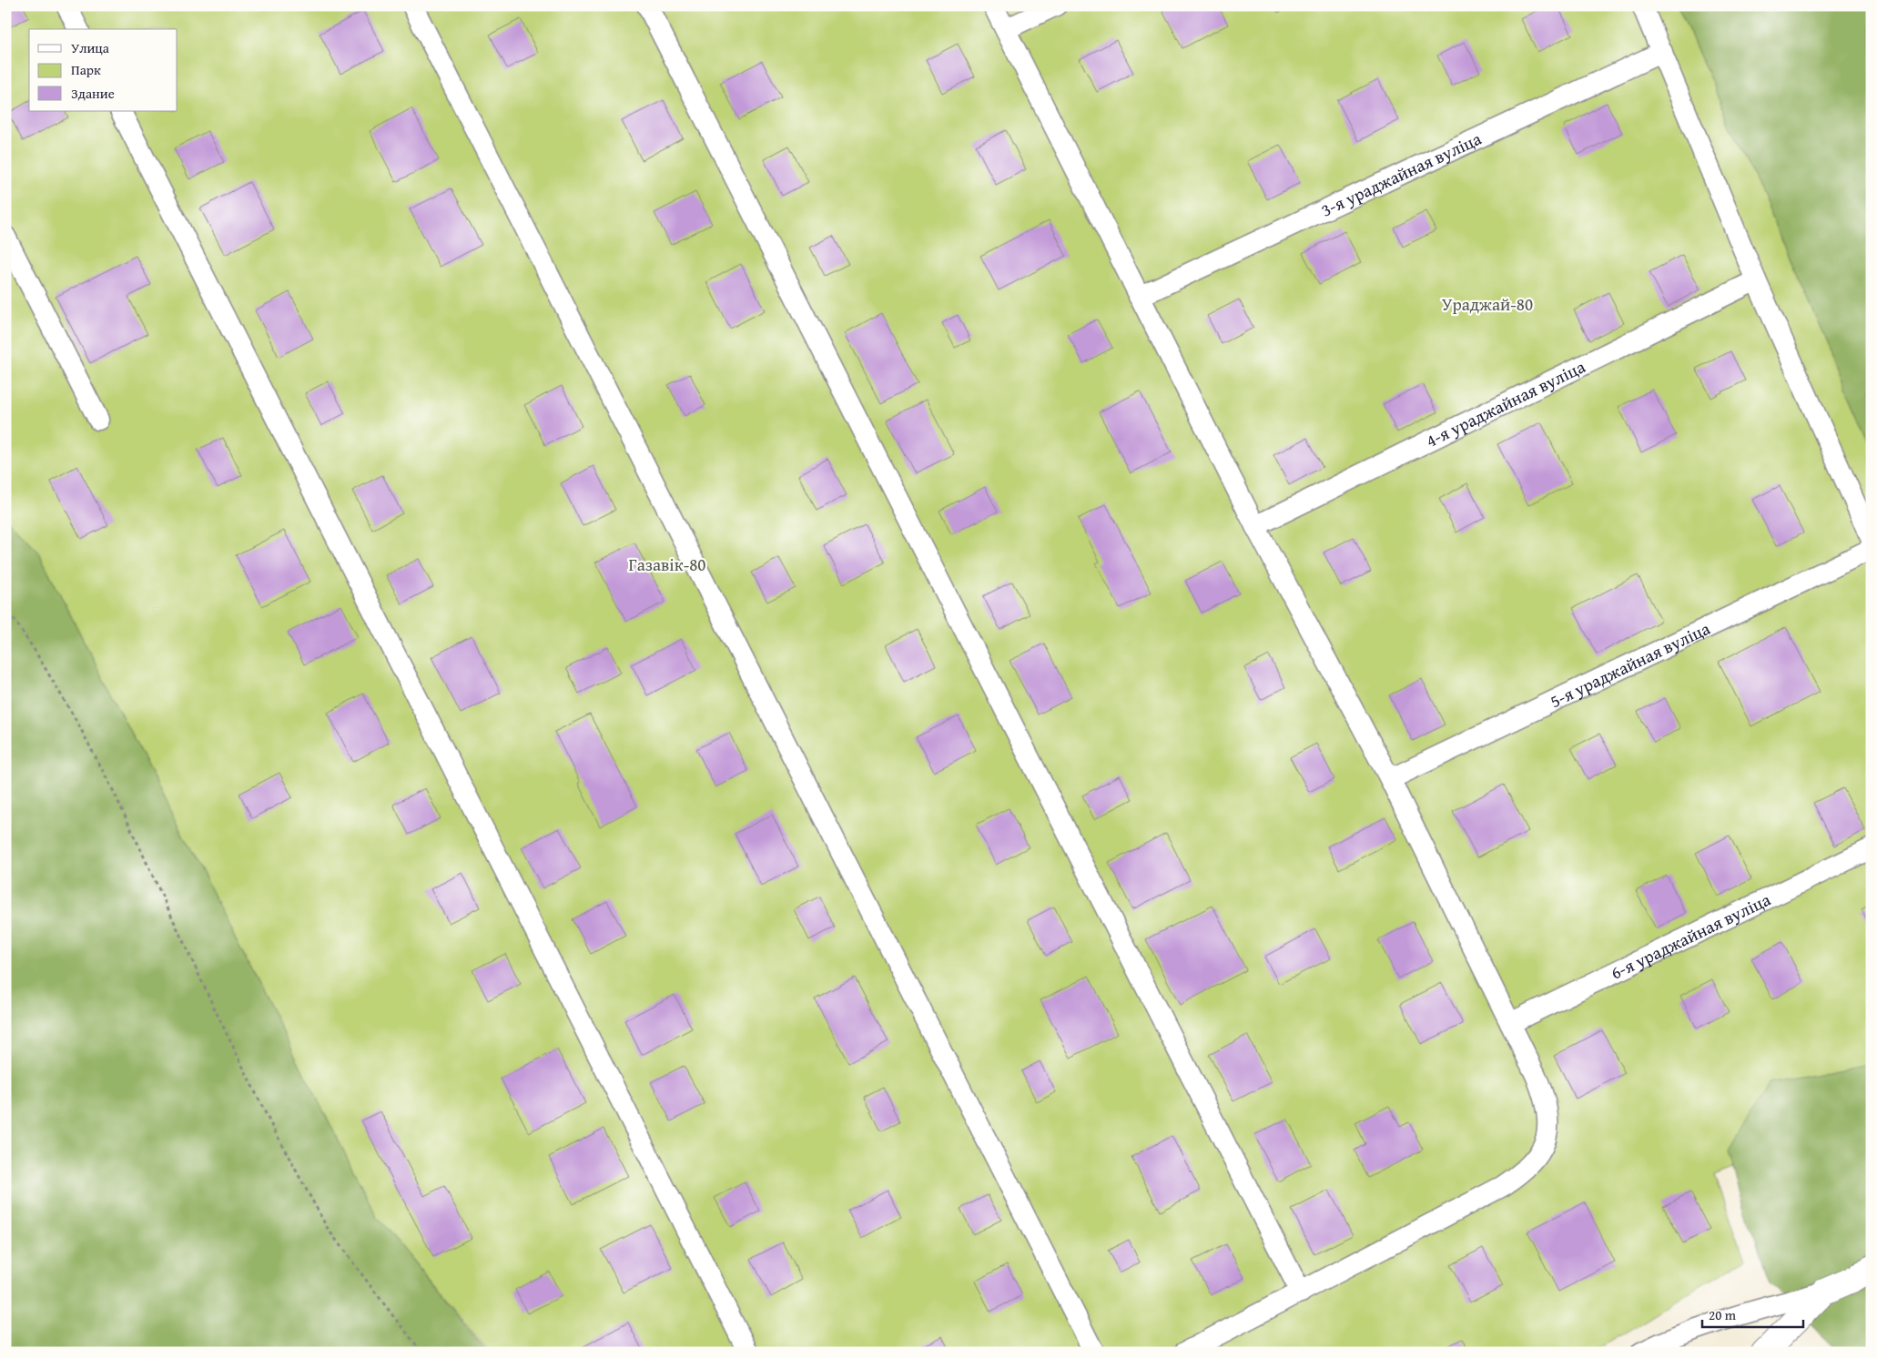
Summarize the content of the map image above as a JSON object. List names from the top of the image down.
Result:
{
  "streets": {
    "lane": [
      "3-я ураджайная вуліца",
      "4-я ураджайная вуліца",
      "5-я ураджайная вуліца",
      "6-я ураджайная вуліца"
    ]
  },
  "parks": ["Ураджай-80", "Газавік-80"],
  "legend": ["Улица", "Парк", "Здание"],
  "scale_bar": "20 m"
}
